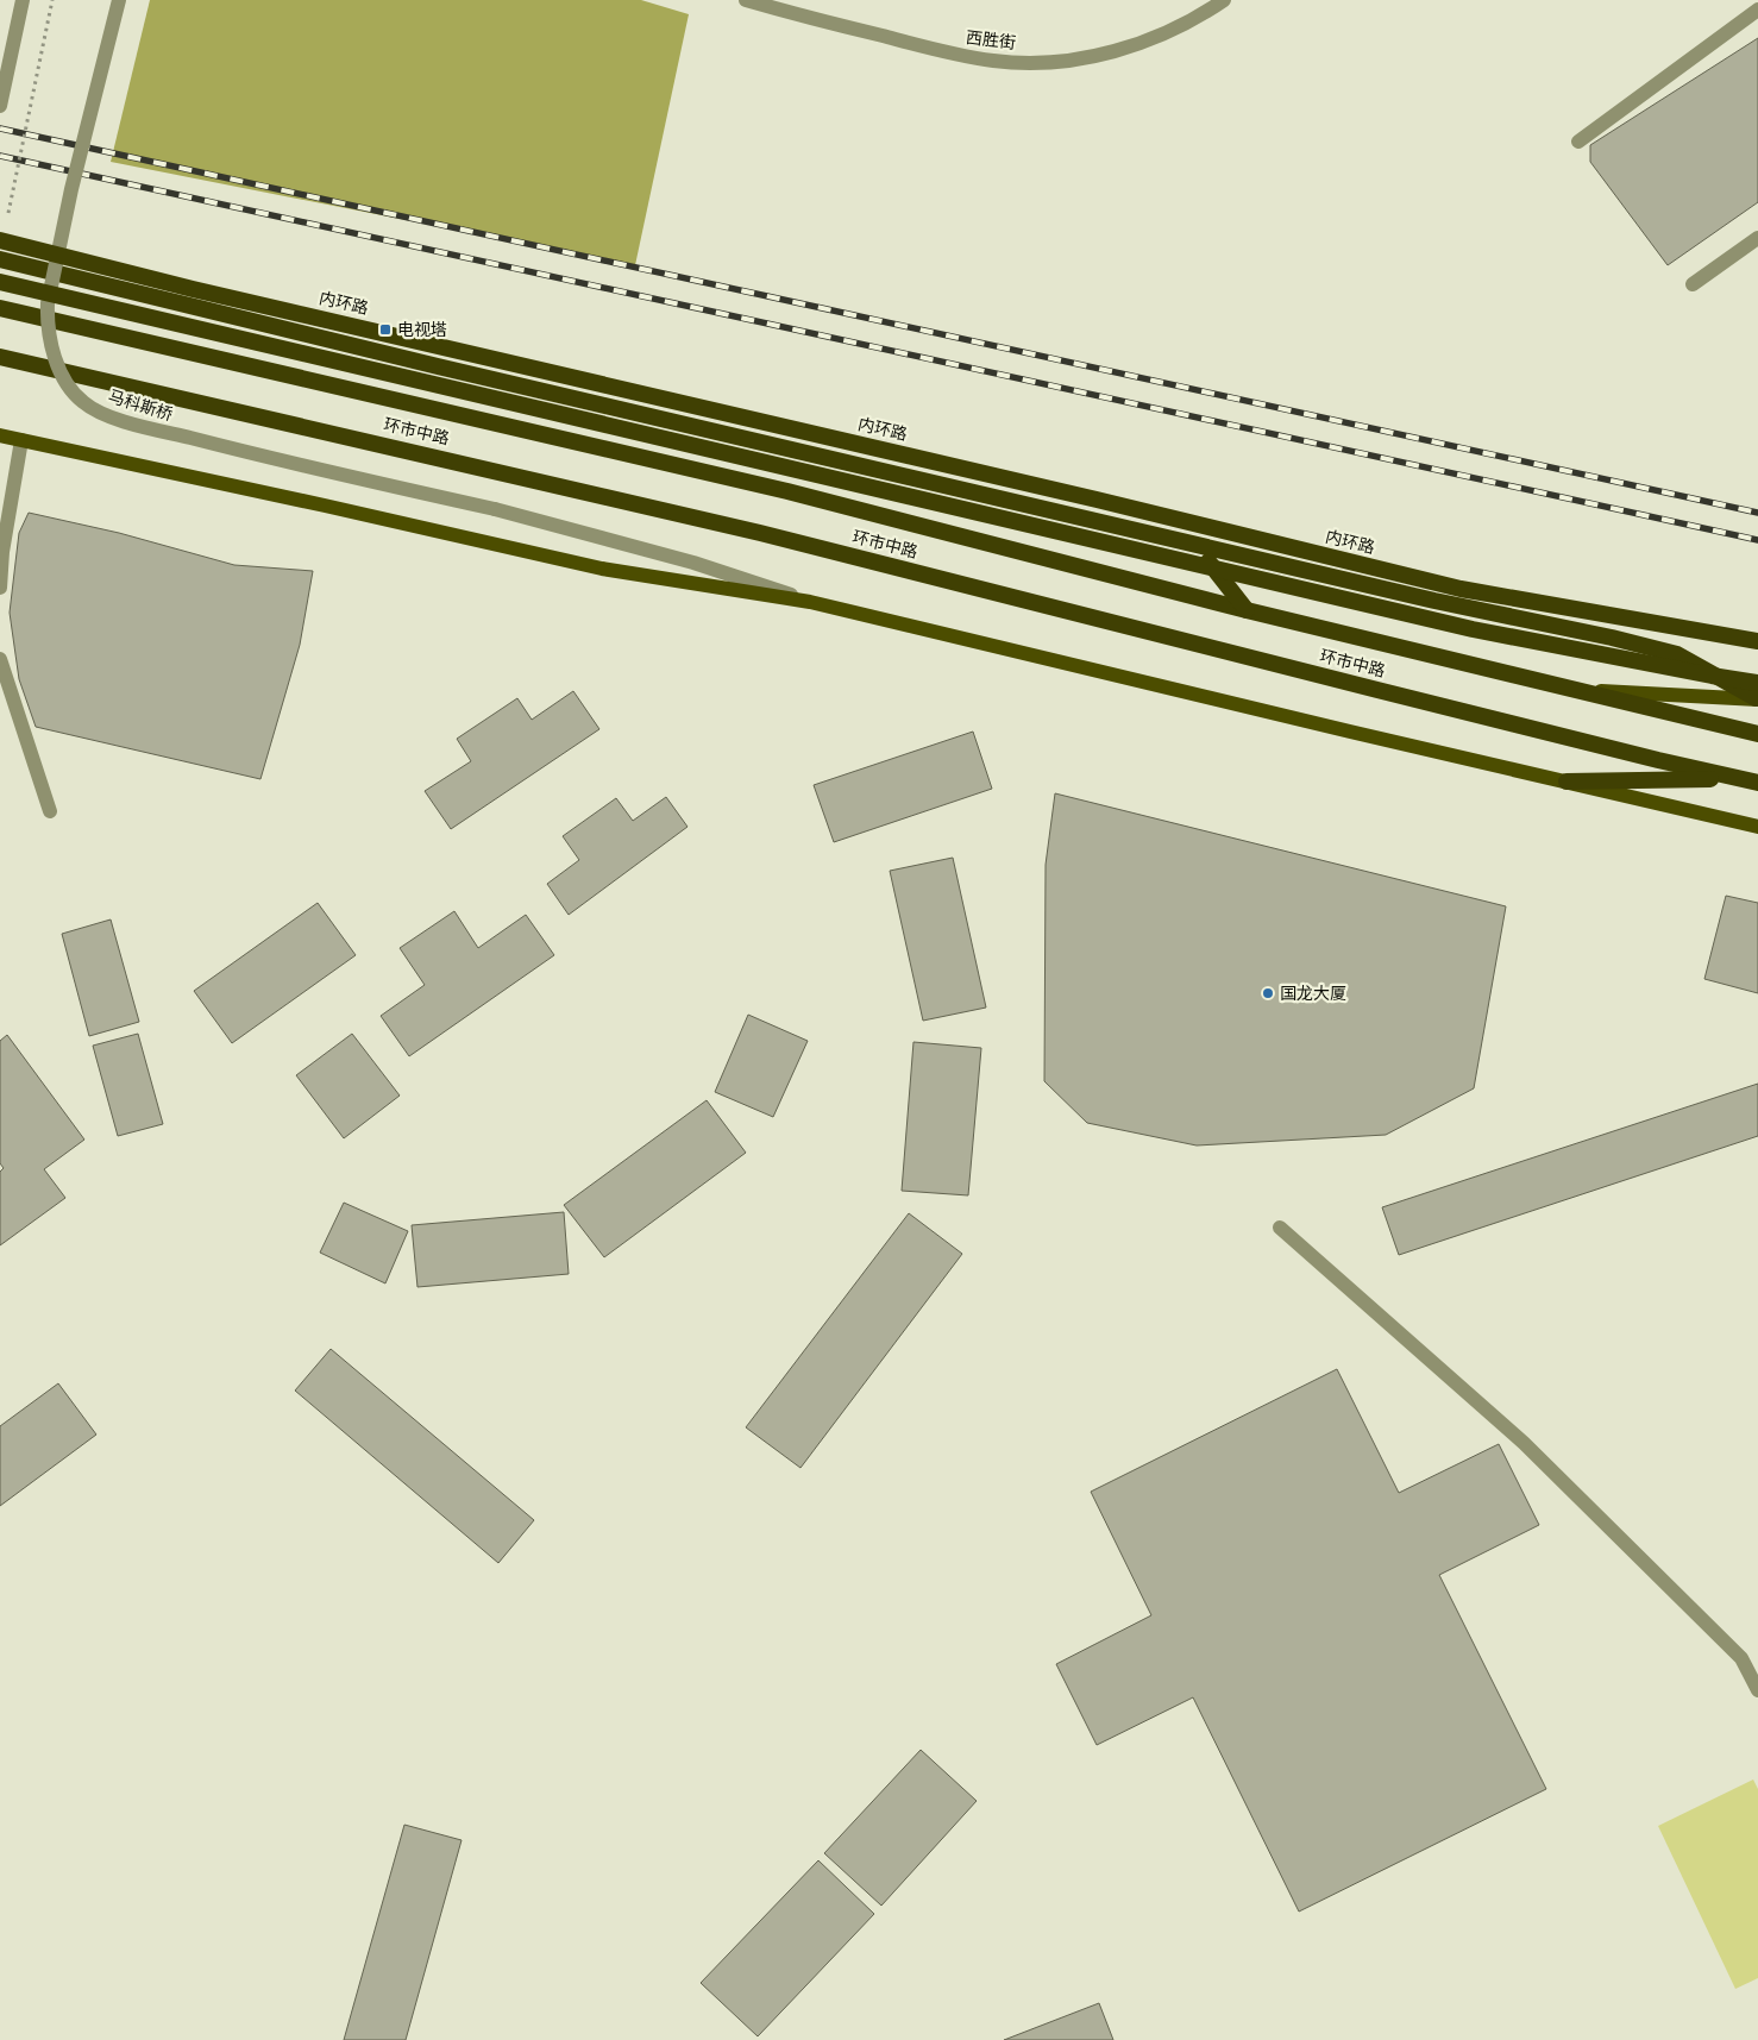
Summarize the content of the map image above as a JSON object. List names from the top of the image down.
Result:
{
  "streets": {
    "highway": ["内环路", "环市中路"],
    "street": ["西胜街", "马科斯桥"]
  },
  "places": {
    "transit": ["电视塔"],
    "other": ["国龙大厦"]
  }
}
